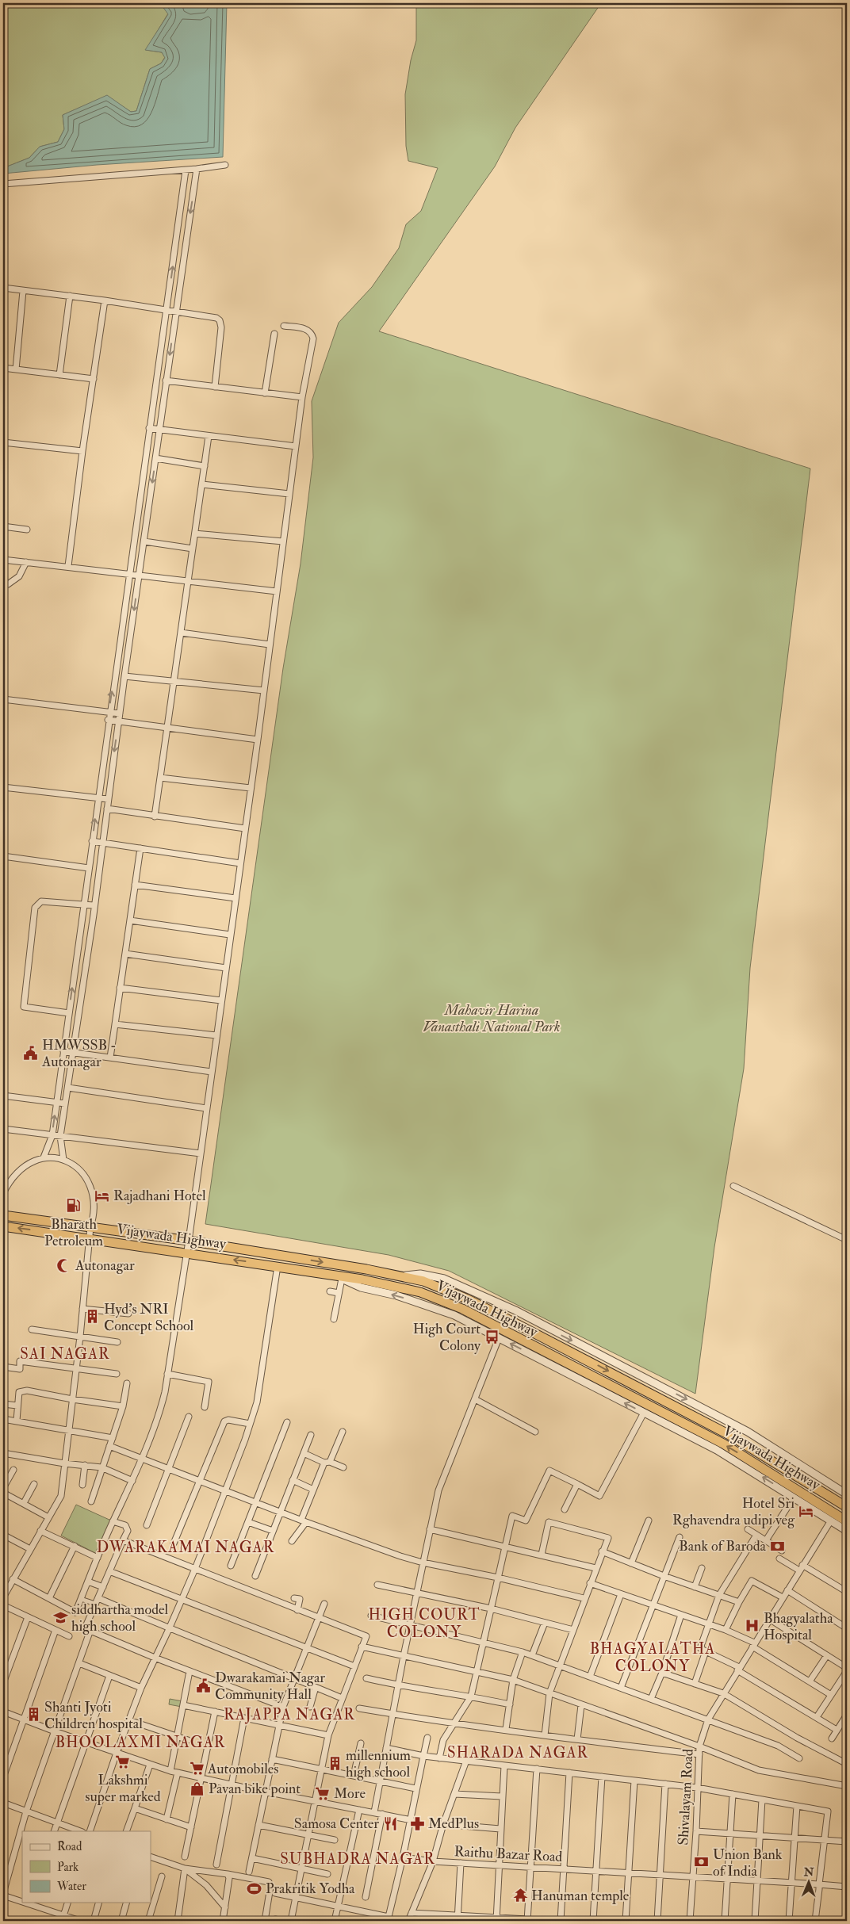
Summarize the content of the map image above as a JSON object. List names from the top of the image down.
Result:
{
  "streets": {
    "highway": ["Vijaywada Highway"],
    "street": ["Shivalayam Road", "Raithu Bazar Road"]
  },
  "crossings": [
    ["Shivalayam Road", "Raithu Bazar Road"]
  ],
  "districts": [
    "SAI NAGAR",
    "DWARAKAMAI NAGAR",
    "HIGH COURT COLONY",
    "BHAGYALATHA COLONY",
    "RAJAPPA NAGAR",
    "BHOOLAXMI NAGAR",
    "SHARADA NAGAR",
    "SUBHADRA NAGAR"
  ],
  "parks": ["Mahavir Harina Vanasthali National Park"],
  "places": {
    "public building": ["HMWSSB - Autonagar", "Dwarakamai Nagar Community Hall"],
    "hotel": ["Rajadhani Hotel", "Hotel Sri Rghavendra udipi veg"],
    "fuel station": ["Bharath Petroleum"],
    "mosque": ["Autonagar"],
    "building": ["Hyd's NRI Concept School", "Shanti Jyoti Children hospital", "millennium high school"],
    "bus stop": ["High Court Colony"],
    "bank": ["Bank of Baroda", "Union Bank of India"],
    "school or university": ["siddhartha model high school"],
    "hospital": ["Bhagyalatha Hospital"],
    "supermarket": ["Lakshmi super marked", "Automobiles", "More"],
    "shop": ["Pavan bike point"],
    "restaurant": ["Samosa Center"],
    "pharmacy": ["MedPlus"],
    "sports": ["Prakritik Yodha"],
    "temple": ["Hanuman temple"]
  },
  "legend": ["Road", "Park", "Water"],
  "north": "top"
}
